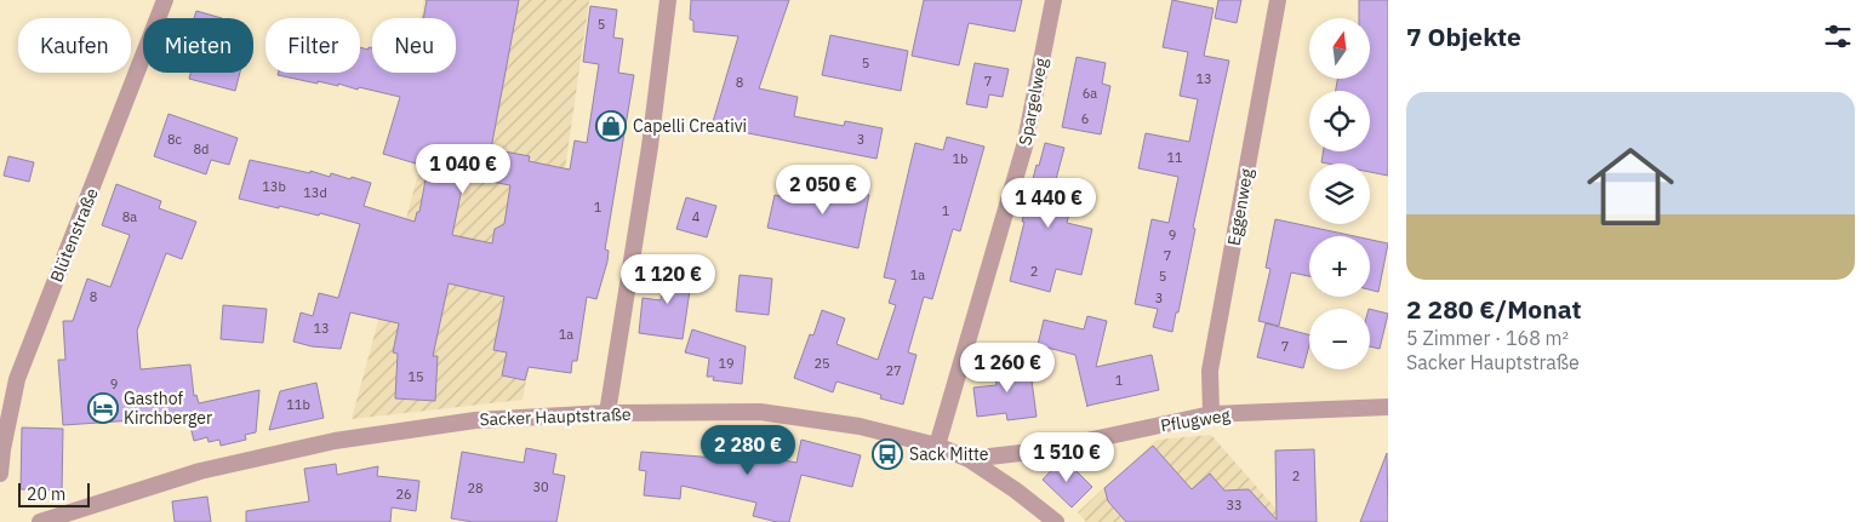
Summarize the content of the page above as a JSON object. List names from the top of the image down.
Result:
{
  "streets": {
    "street": [
      "Spargelweg",
      "Eggenweg",
      "Blütenstraße",
      "Sacker Hauptstraße",
      "Pflugweg"
    ]
  },
  "crossings": [
    ["Spargelweg", "Sacker Hauptstraße"],
    ["Eggenweg", "Pflugweg"],
    ["Sacker Hauptstraße", "Pflugweg"]
  ],
  "places": {
    "shop": ["Capelli Creativi"],
    "hotel": ["Gasthof Kirchberger"],
    "bus stop": ["Sack Mitte"]
  },
  "house_numbers": [
    "5",
    "5",
    "13",
    "7",
    "8",
    "6a",
    "6",
    "8c",
    "3",
    "8d",
    "11",
    "1b",
    "13b",
    "13d",
    "1",
    "1",
    "8a",
    "4",
    "9",
    "7",
    "2",
    "1a",
    "5",
    "8",
    "3",
    "13",
    "1a",
    "7",
    "19",
    "25",
    "27",
    "15",
    "1",
    "9",
    "11b",
    "2",
    "30",
    "28",
    "26",
    "33"
  ],
  "scale_bar": "20 m",
  "north": "top",
  "page": {
    "heading": "7 Objekte",
    "map_buttons": ["+", "−"],
    "chip": [
      "Kaufen",
      "Mieten",
      "Filter",
      "Neu"
    ],
    "list": [
      {
        "name": "2 280 €/Monat",
        "note": "5 Zimmer · 168 m² · Sacker Hauptstraße"
      }
    ],
    "price": [
      "1 040 €",
      "2 050 €",
      "1 440 €",
      "1 120 €",
      "1 260 €",
      "2 280 €",
      "1 510 €"
    ],
    "scale": "20 m"
  }
}
